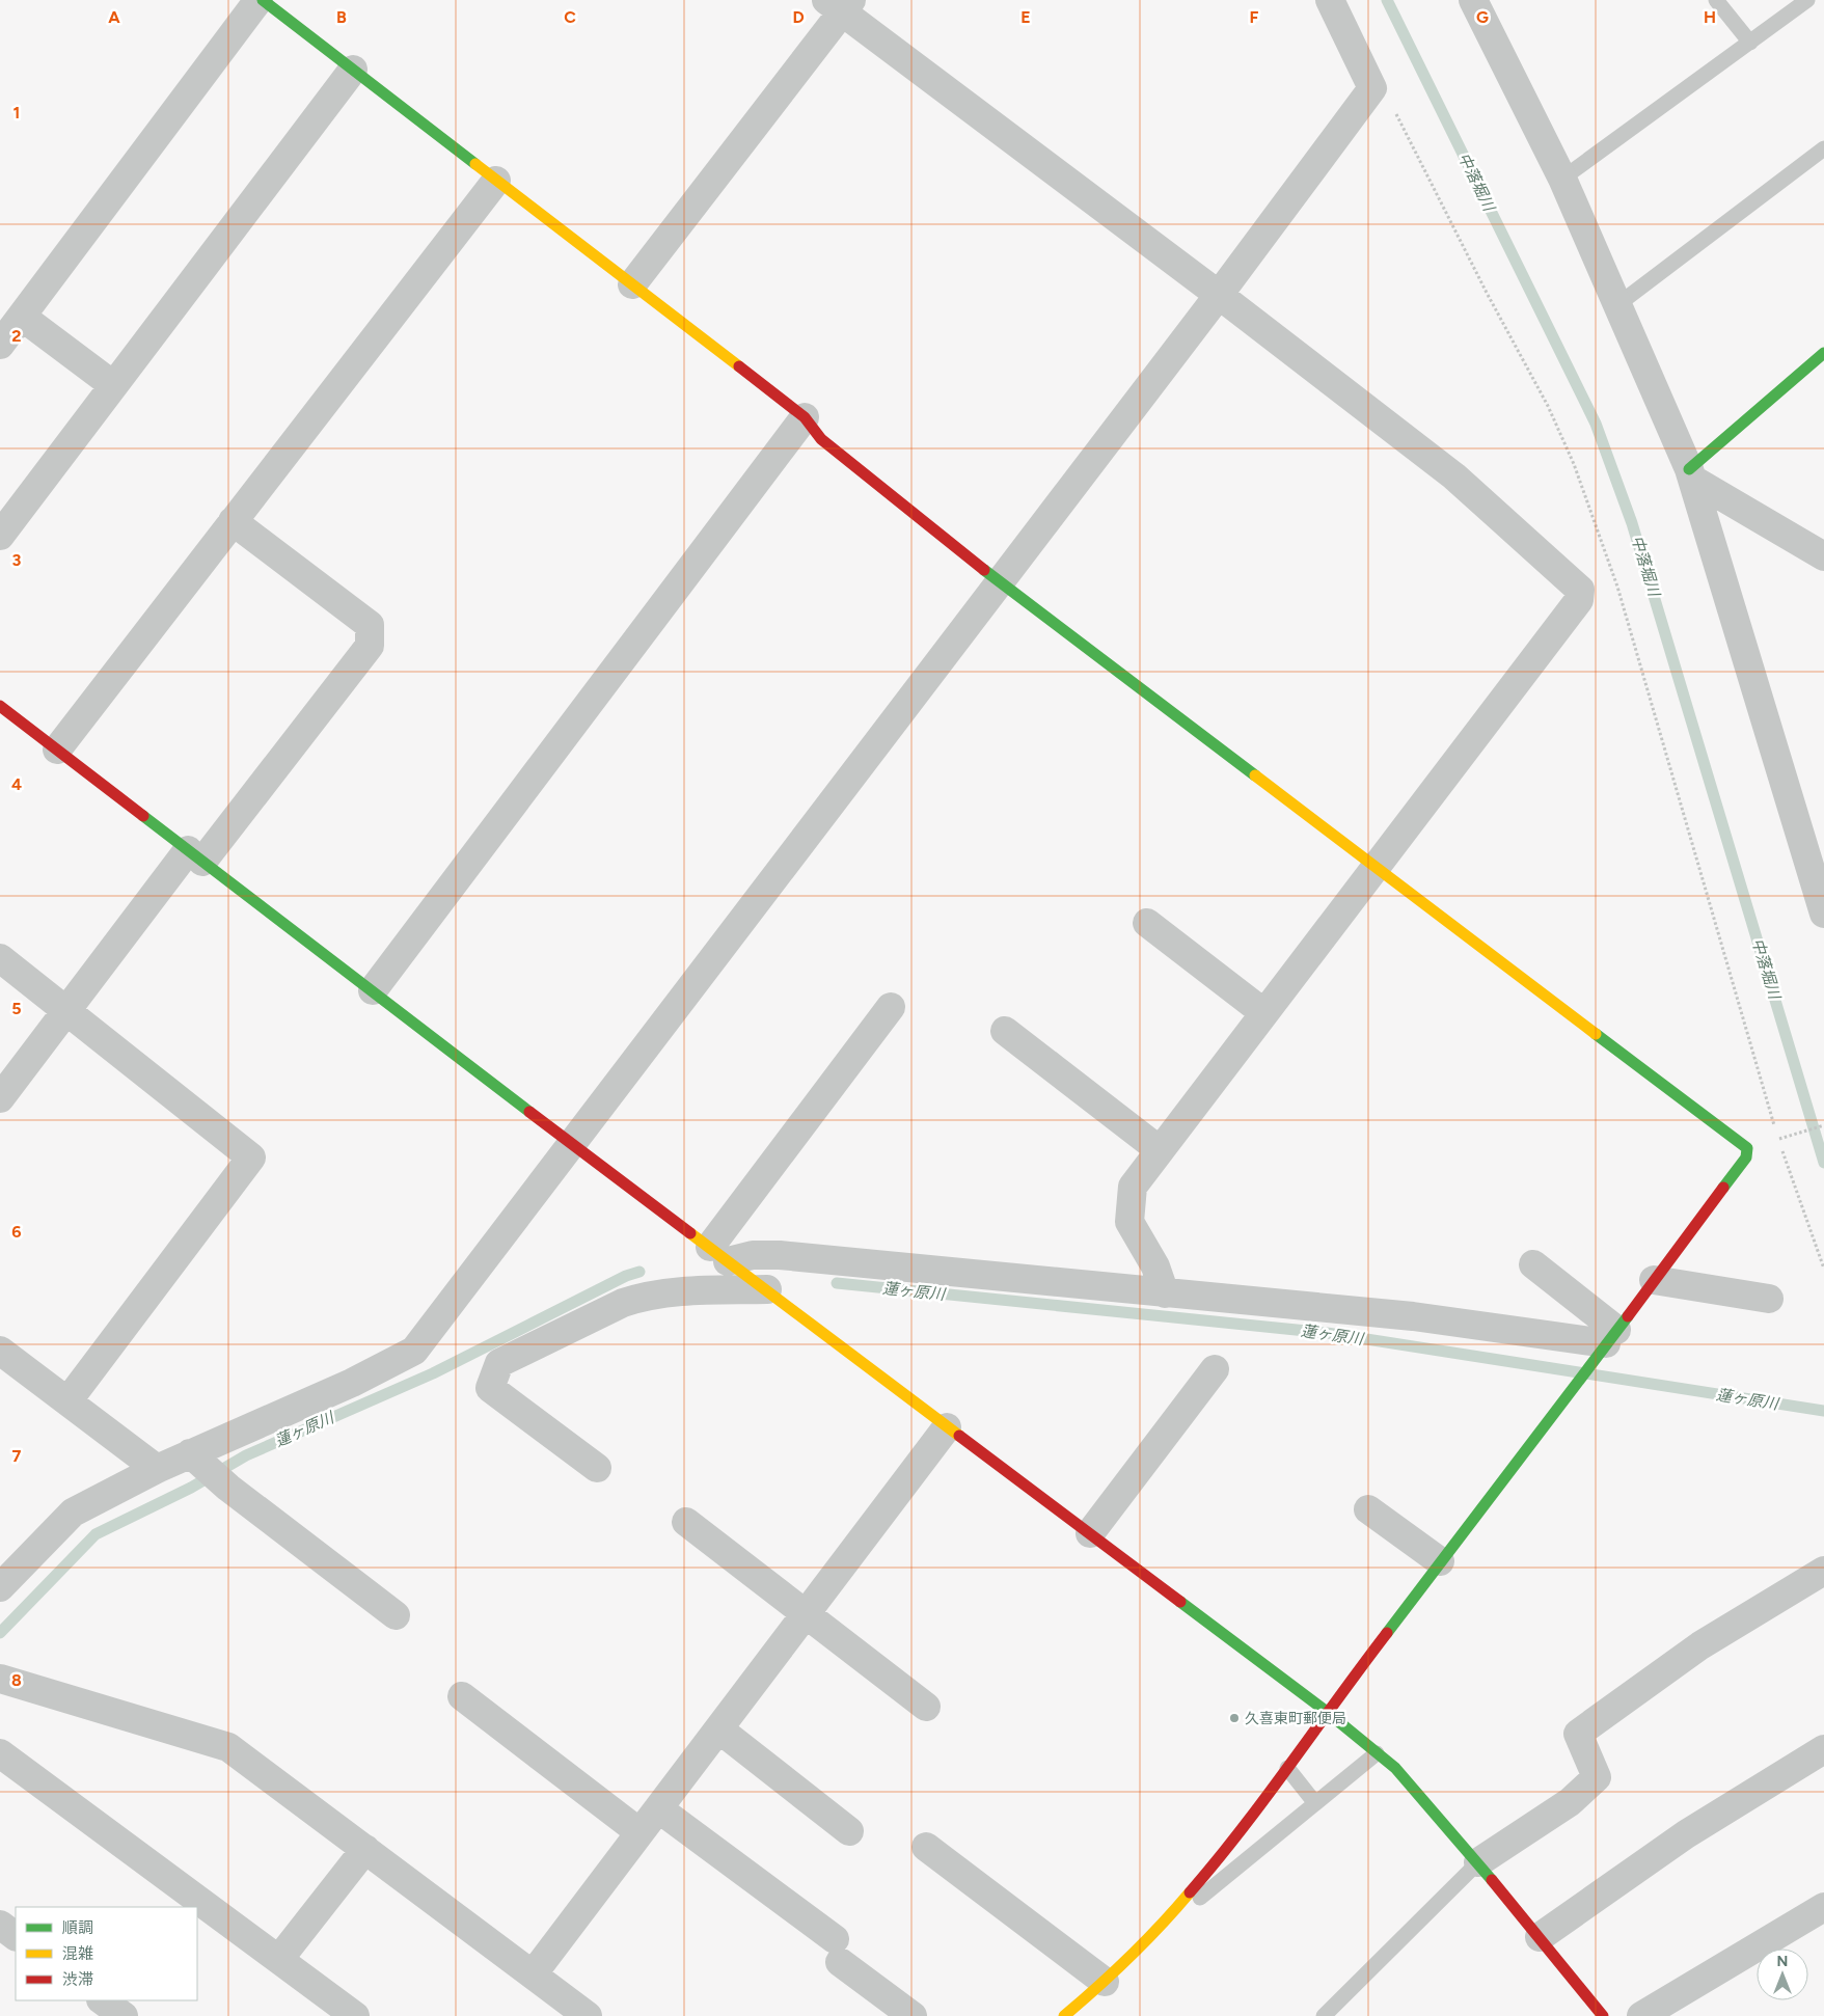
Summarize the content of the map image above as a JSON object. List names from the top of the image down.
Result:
{
  "water": ["中落堀川", "蓮ヶ原川"],
  "places": ["久喜東町郵便局"],
  "legend": ["順調", "混雑", "渋滞"],
  "north": "top",
  "grid": {
    "columns": [
      "A",
      "B",
      "C",
      "D",
      "E",
      "F",
      "G",
      "H"
    ],
    "rows": [
      "1",
      "2",
      "3",
      "4",
      "5",
      "6",
      "7",
      "8"
    ]
  }
}
